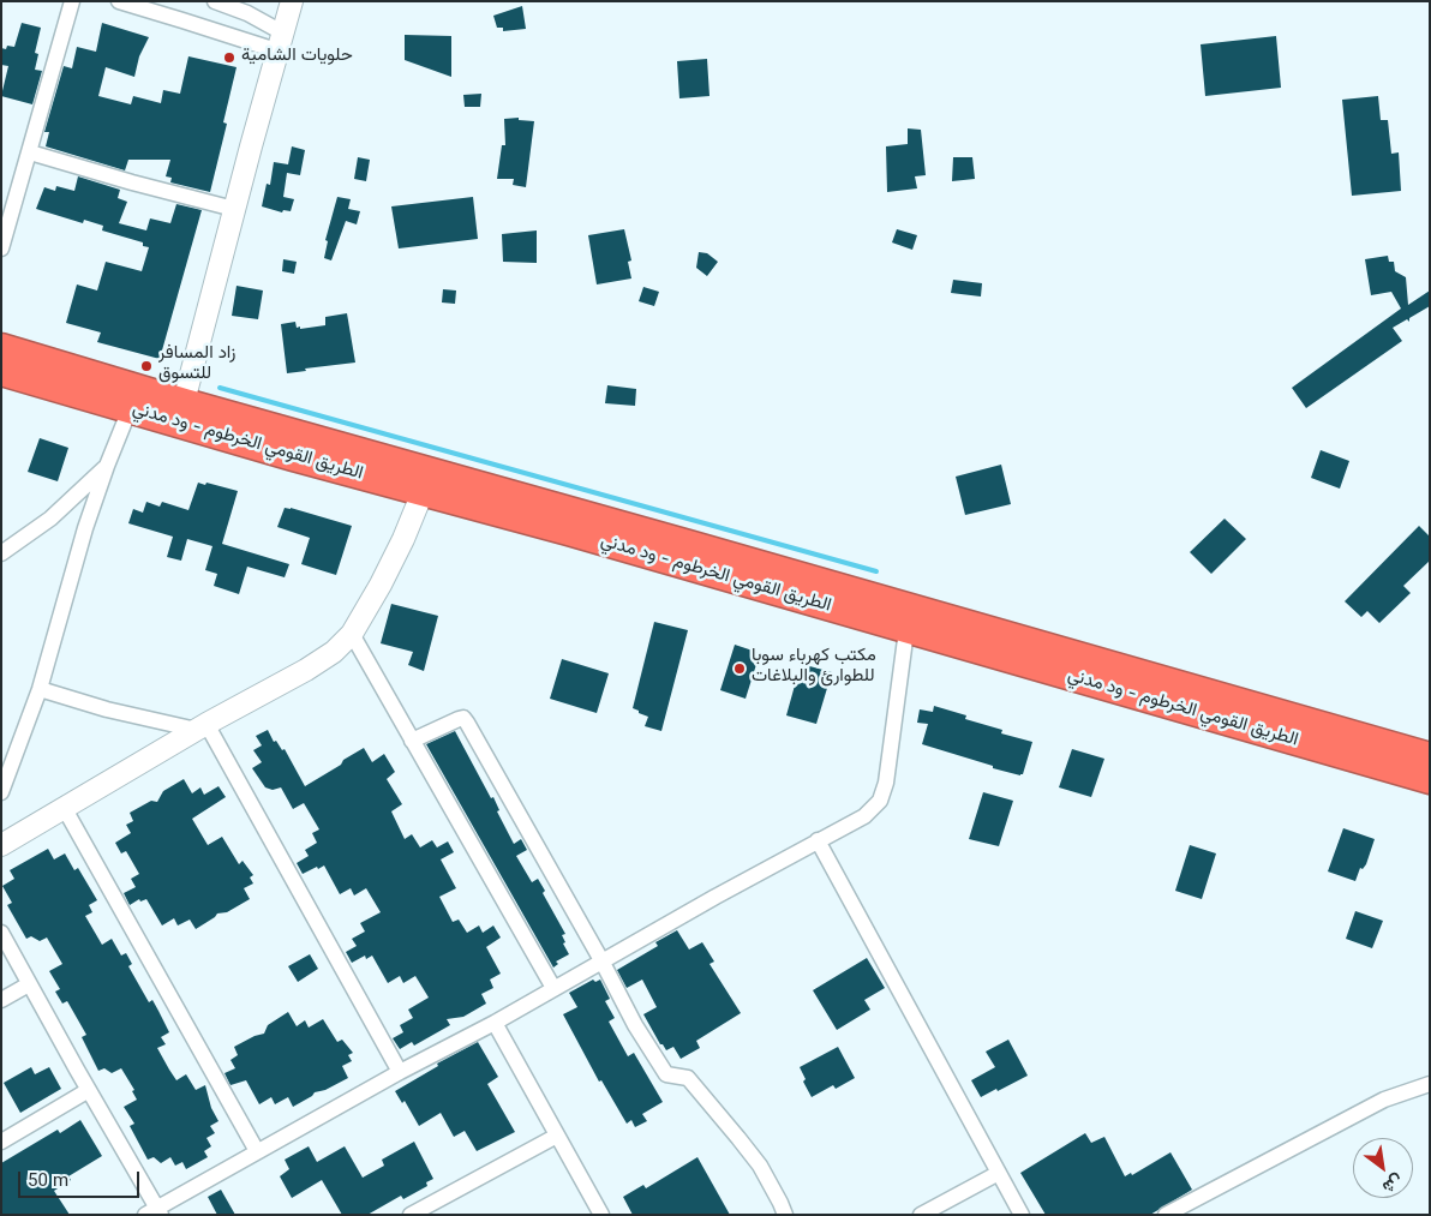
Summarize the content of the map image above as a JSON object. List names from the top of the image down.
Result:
{
  "streets": {
    "highway": ["الطريق القومي الخرطوم - ود مدني"]
  },
  "places": ["حلويات الشامية", "زاد المسافر للتسوق", "مكتب كهرباء سوبا للطوارئ والبلاغات"],
  "scale_bar": "50 m",
  "north": "bottom right"
}
